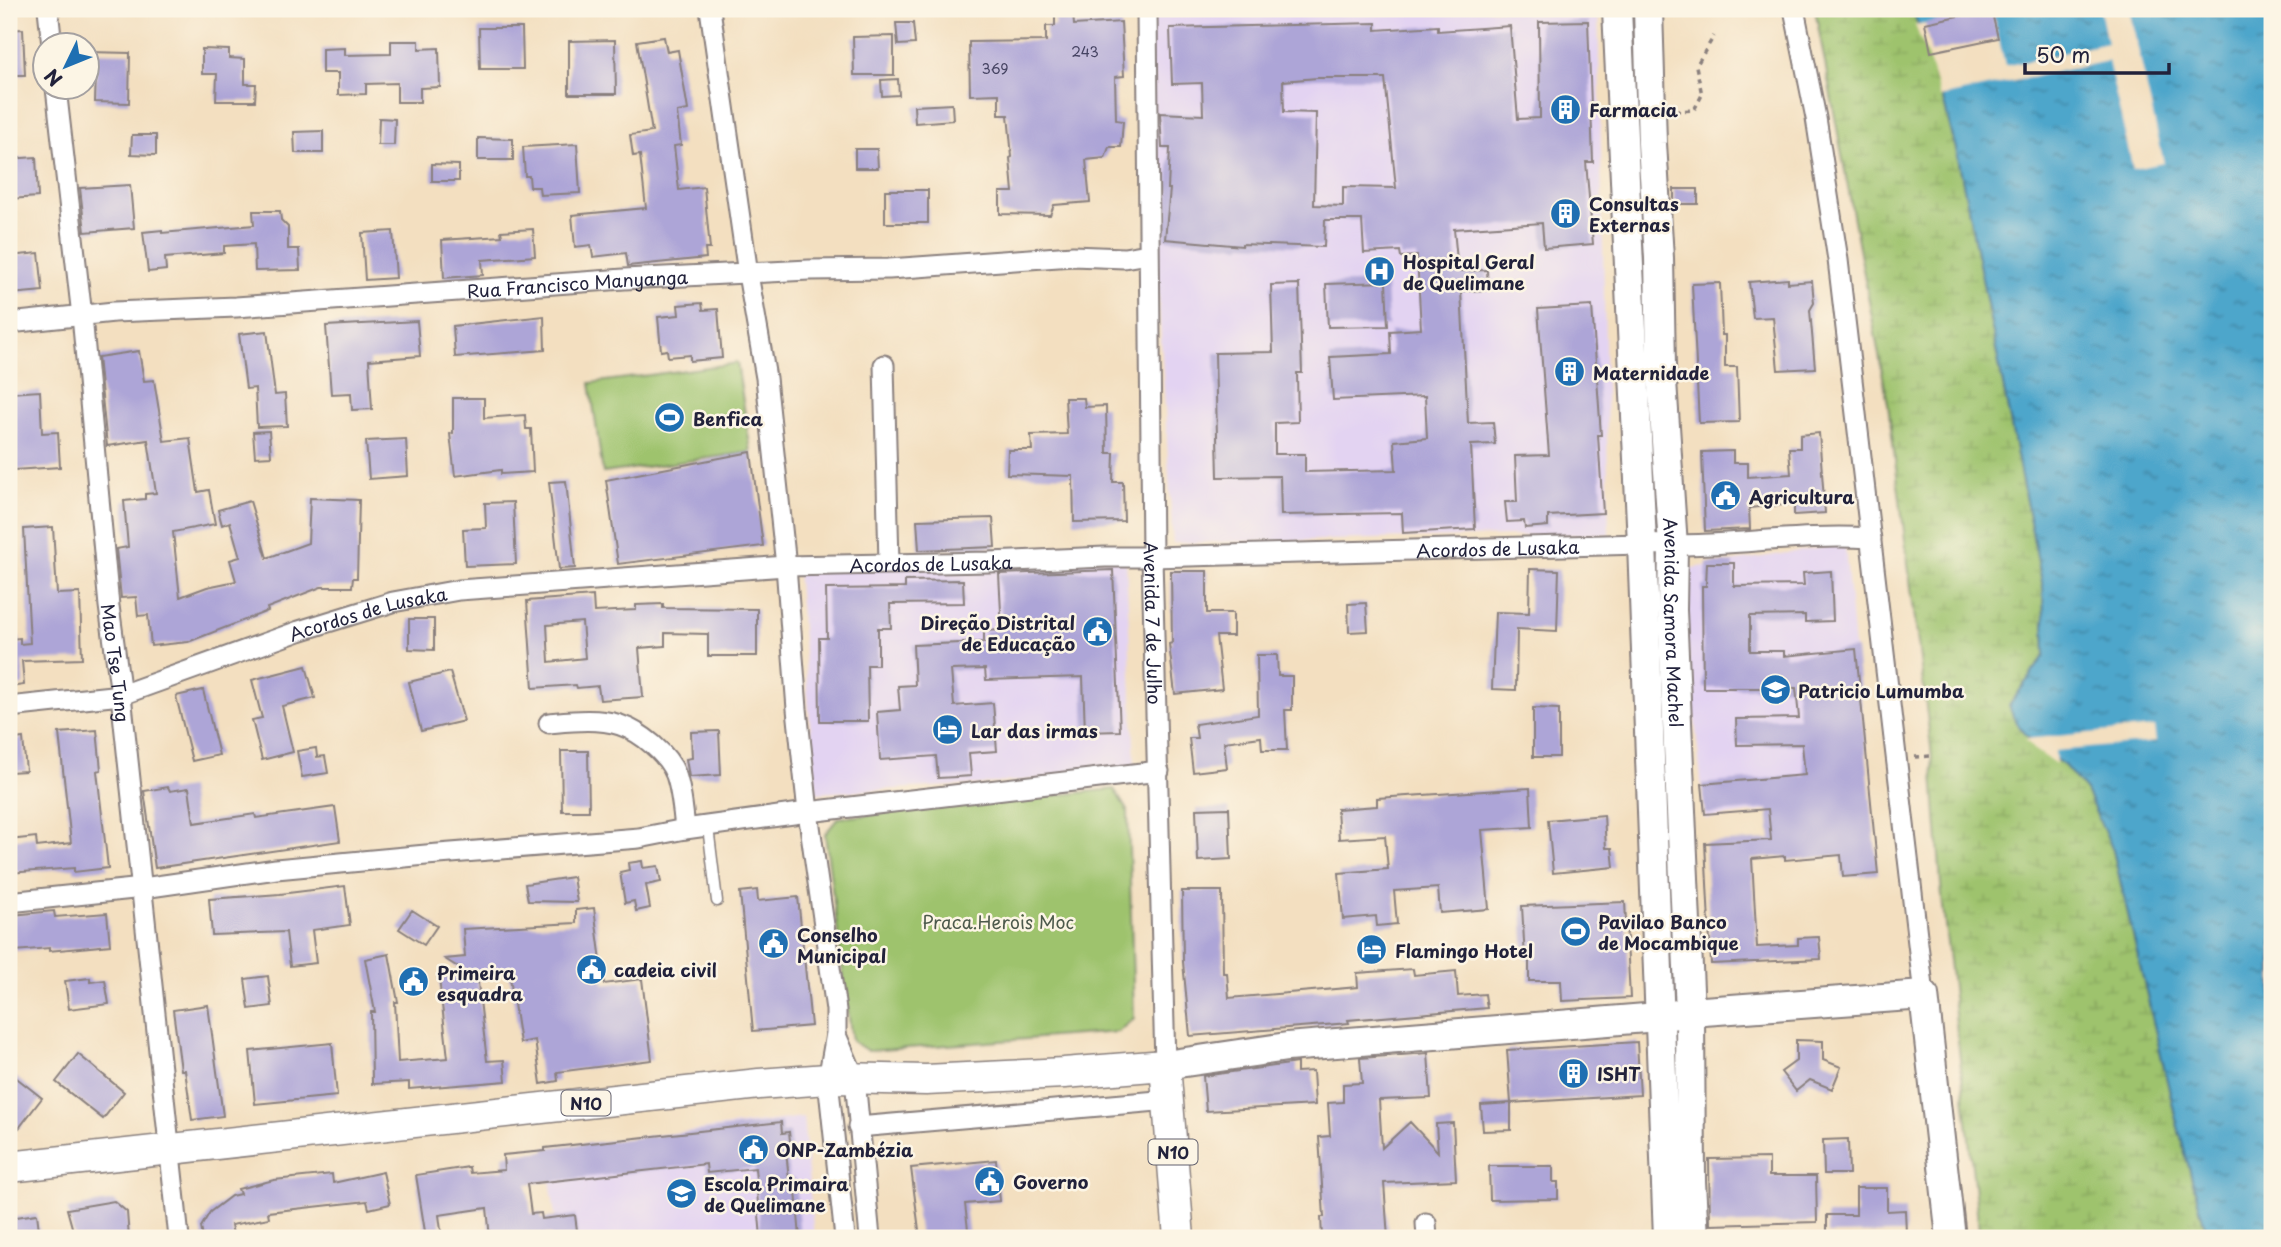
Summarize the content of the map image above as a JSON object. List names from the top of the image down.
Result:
{
  "streets": {
    "main road": ["Avenida 7 de Julho", "N10"],
    "street": [
      "Rua Francisco Manyanga",
      "Acordos de Lusaka",
      "Avenida Samora Machel",
      "Mao Tse Tung"
    ]
  },
  "crossings": [
    ["Rua Francisco Manyanga", "Avenida 7 de Julho"],
    ["Rua Francisco Manyanga", "Mao Tse Tung"],
    ["Acordos de Lusaka", "Avenida Samora Machel"],
    ["Acordos de Lusaka", "Avenida 7 de Julho"],
    ["Acordos de Lusaka", "Mao Tse Tung"],
    ["Avenida 7 de Julho", "N10"],
    ["Mao Tse Tung", "N10"]
  ],
  "parks": ["Praca.Herois Moc"],
  "places": {
    "building": [
      "Farmacia",
      "Consultas Externas",
      "Maternidade",
      "ISHT"
    ],
    "hospital": ["Hospital Geral de Quelimane"],
    "sports": ["Benfica", "Pavilao Banco de Mocambique"],
    "public building": [
      "Agricultura",
      "Direção Distrital de Educação",
      "Conselho Municipal",
      "cadeia civil",
      "Primeira esquadra",
      "ONP-Zambézia",
      "Governo"
    ],
    "school or university": ["Patricio Lumumba", "Escola Primaira de Quelimane"],
    "hotel": ["Lar das irmas", "Flamingo Hotel"]
  },
  "house_numbers": ["243", "369"],
  "scale_bar": "50 m",
  "north": "bottom left"
}
